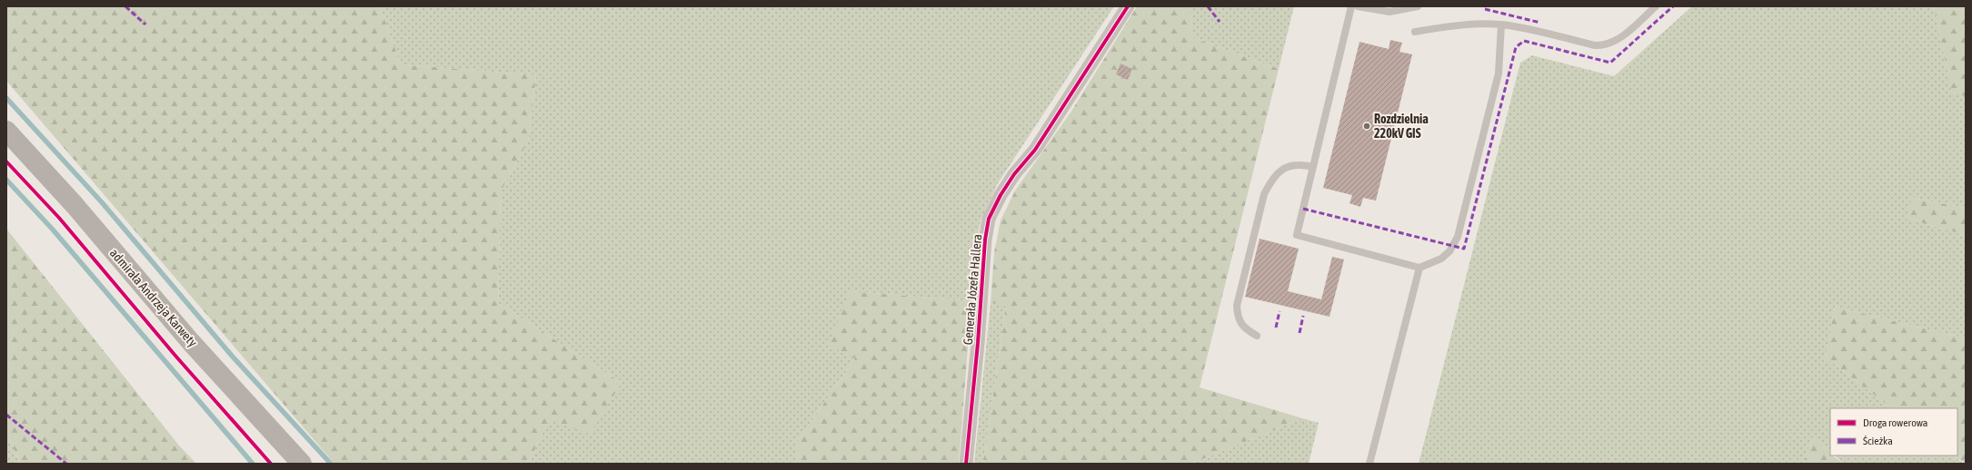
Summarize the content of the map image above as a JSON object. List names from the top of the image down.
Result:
{
  "streets": {
    "main road": ["admirała Andrzeja Karwety"],
    "street": ["Generała Józefa Hallera"]
  },
  "places": ["Rozdzielnia 220kV GIS"],
  "legend": ["Droga rowerowa", "Ścieżka"]
}
